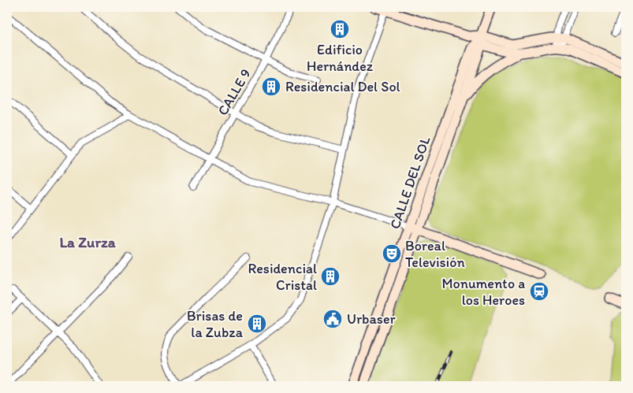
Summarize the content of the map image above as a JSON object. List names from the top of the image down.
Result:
{
  "streets": {
    "main road": ["CALLE DEL SOL"],
    "street": ["CALLE 9"]
  },
  "districts": ["La Zurza"],
  "places": {
    "building": [
      "Edificio Hernández",
      "Residencial Del Sol",
      "Residencial Cristal",
      "Brisas de la Zubza"
    ],
    "theatre": ["Boreal Televisión"],
    "station": ["Monumento a los Heroes"],
    "public building": ["Urbaser"]
  }
}
